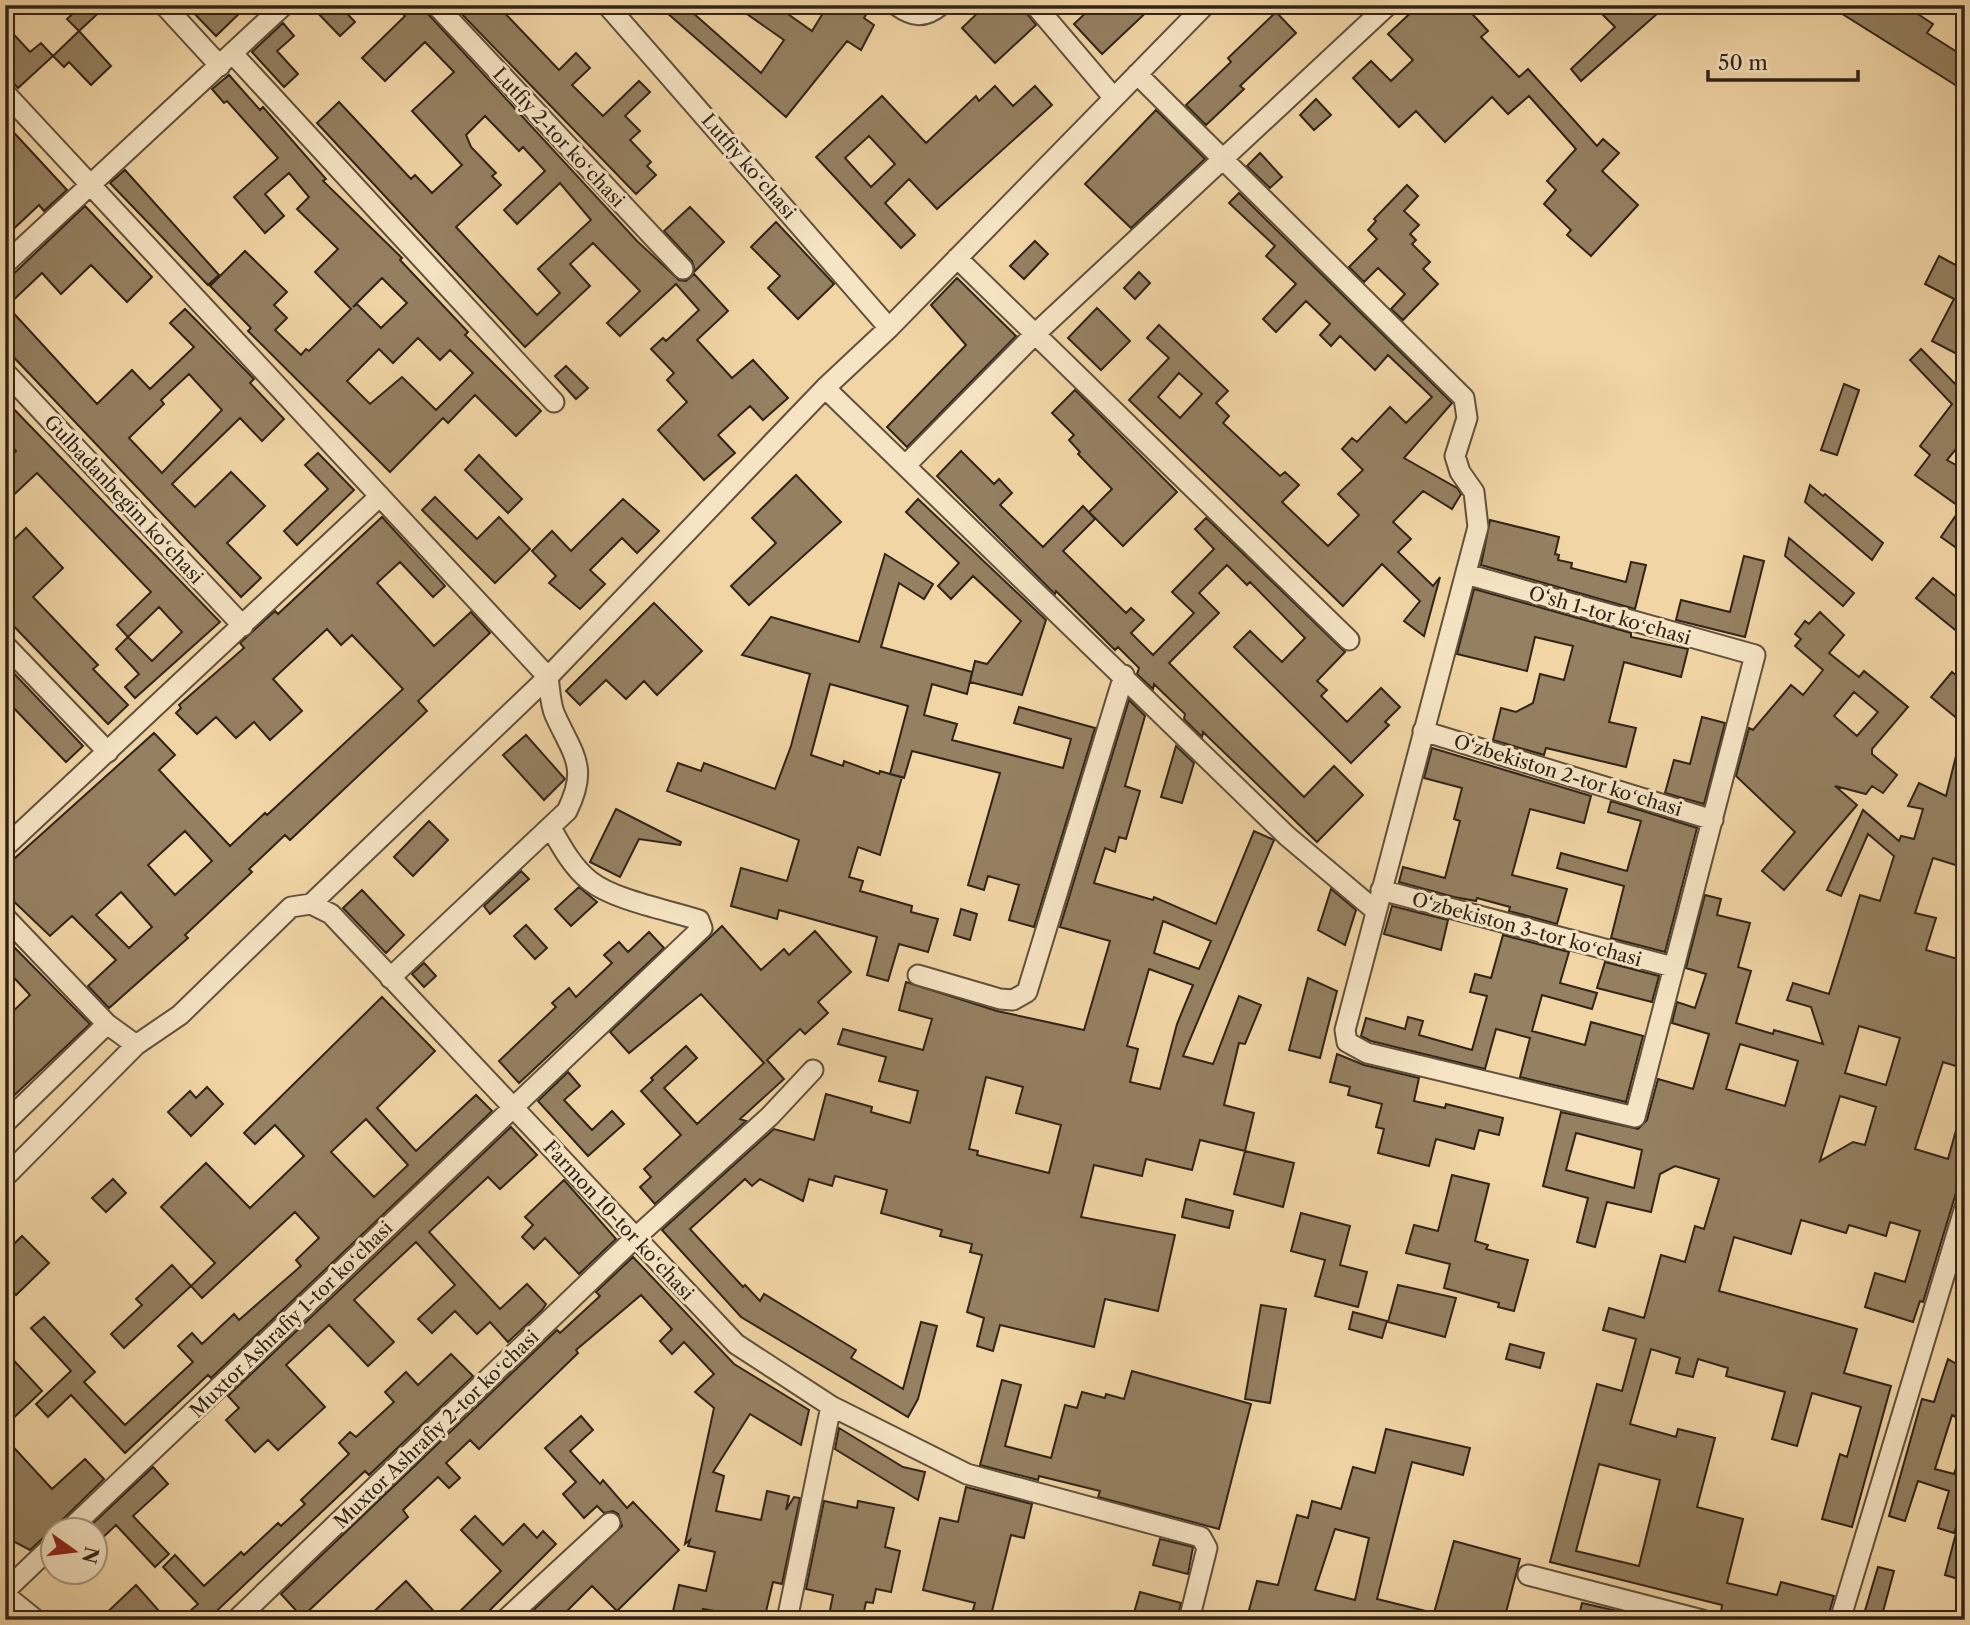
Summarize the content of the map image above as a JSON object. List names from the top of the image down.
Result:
{
  "streets": {
    "street": [
      "Lutfiy 2-tor koʻchasi",
      "Lutfiy koʻchasi",
      "Gulbadanbegim koʻchasi",
      "O‘sh 1-tor koʻchasi",
      "O‘zbekiston 2-tor koʻchasi",
      "O‘zbekiston 3-tor koʻchasi",
      "Farmon 10-tor koʻchasi",
      "Muxtor Ashrafiy 1-tor koʻchasi",
      "Muxtor Ashrafiy 2-tor koʻchasi"
    ]
  },
  "crossings": [
    ["O‘sh 1-tor koʻchasi", "O‘zbekiston 2-tor koʻchasi"],
    ["Farmon 10-tor koʻchasi", "Muxtor Ashrafiy 1-tor koʻchasi"],
    ["Farmon 10-tor koʻchasi", "Muxtor Ashrafiy 2-tor koʻchasi"]
  ],
  "scale_bar": "50 m",
  "north": "right"
}
